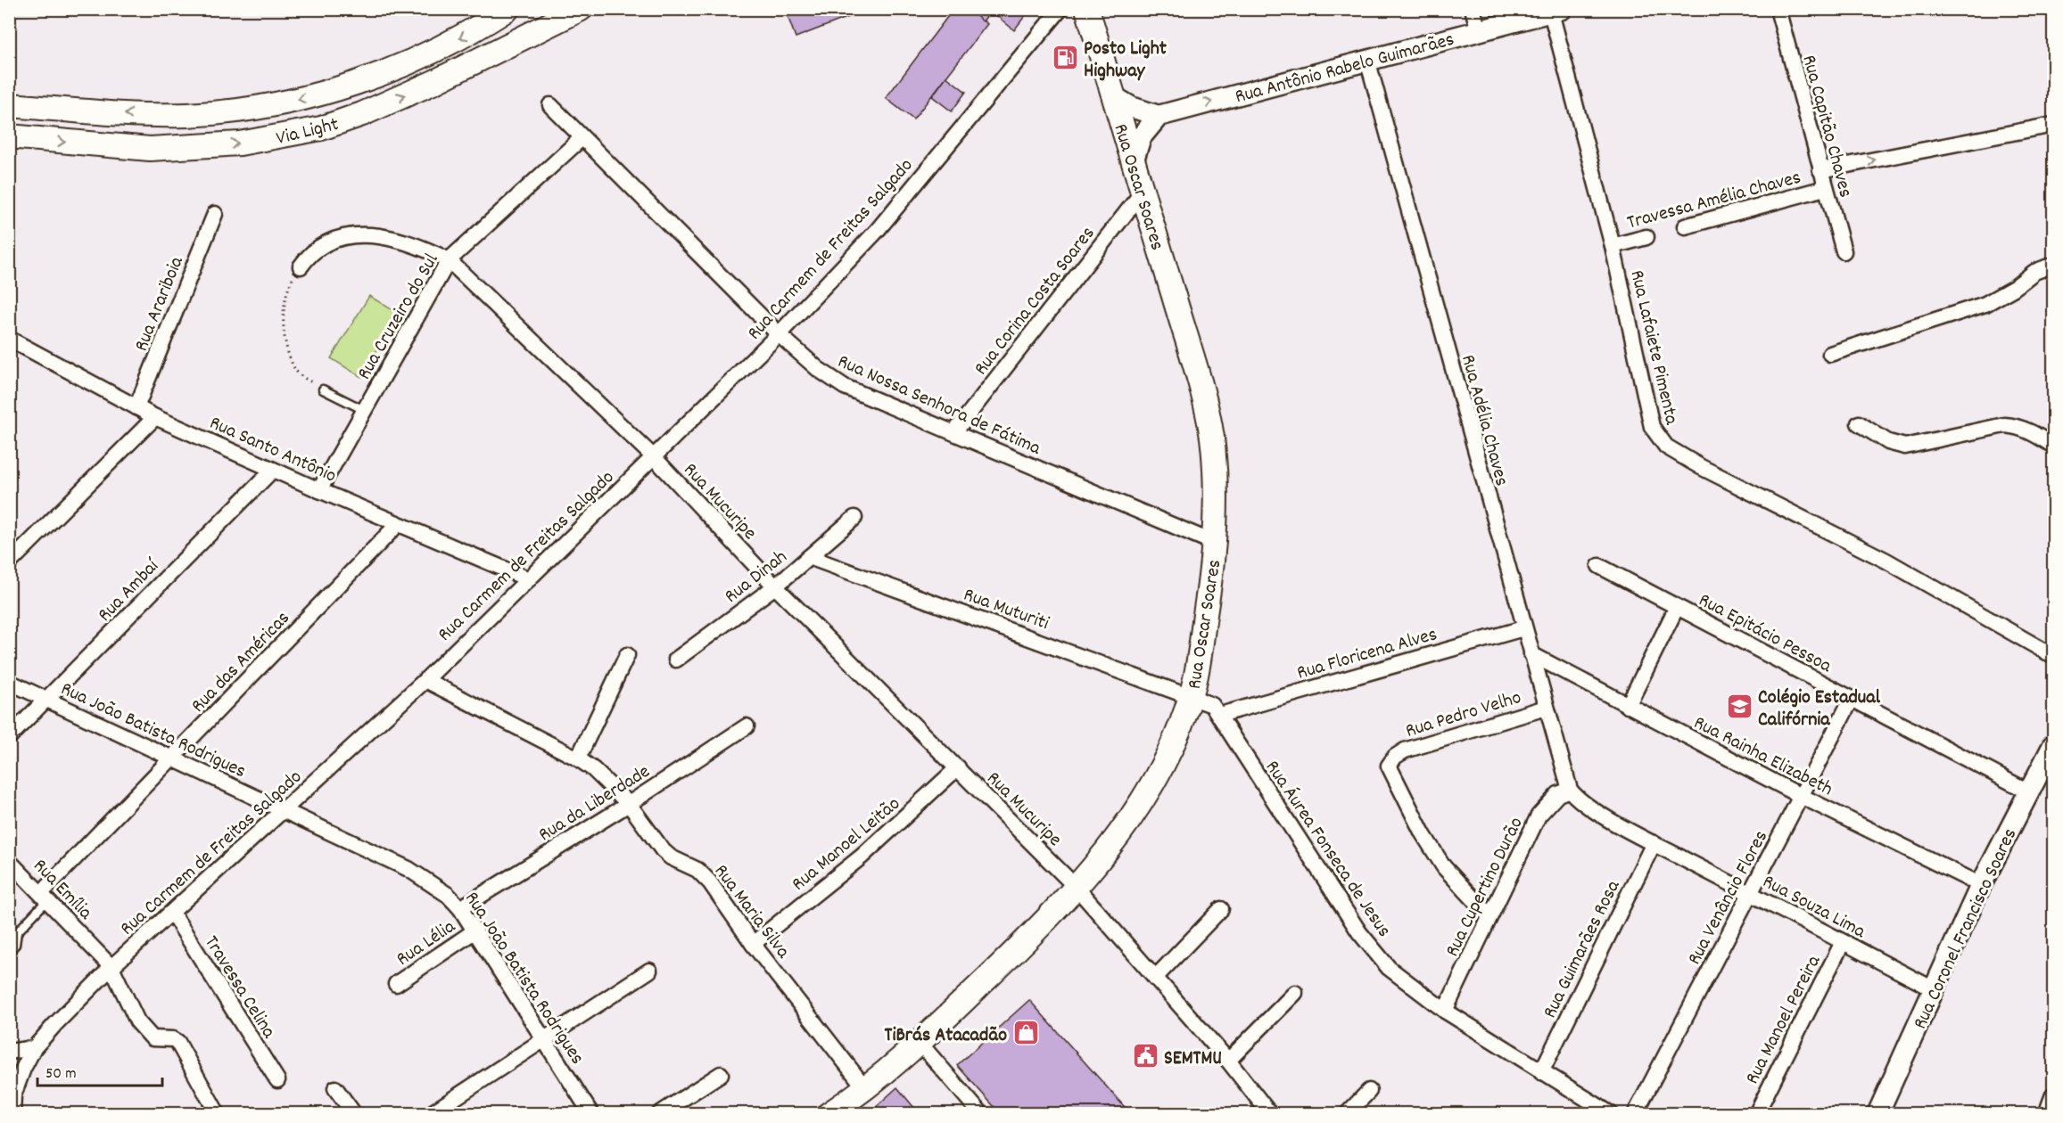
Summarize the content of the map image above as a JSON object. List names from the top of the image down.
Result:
{
  "streets": {
    "main road": [
      "Rua Antônio Rabelo Guimarães",
      "Via Light",
      "Rua Oscar Soares",
      "Rua Coronel Francisco Soares"
    ],
    "street": [
      "Rua Capitão Chaves",
      "Travessa Amélia Chaves",
      "Rua Carmem de Freitas Salgado",
      "Rua Corina Costa Soares",
      "Rua Arariboia",
      "Rua Cruzeiro do Sul",
      "Rua Lafaiete Pimenta",
      "Rua Nossa Senhora de Fátima",
      "Rua Adélia Chaves",
      "Rua Santo Antônio",
      "Rua Mucuripe",
      "Rua Dinah",
      "Rua Ambaí",
      "Rua Muturiti",
      "Rua Epitácio Pessoa",
      "Rua Floricena Alves",
      "Rua das Américas",
      "Rua Pedro Velho",
      "Rua João Batista Rodrigues",
      "Rua Rainha Elizabeth",
      "Rua da Liberdade",
      "Rua Manoel Leitão",
      "Rua Áurea Fonseca de Jesus",
      "Rua Cupertino Durão",
      "Rua Emília",
      "Rua Venâncio Flores",
      "Rua Souza Lima",
      "Rua Maria Silva",
      "Rua Lélia",
      "Rua Guimarães Rosa",
      "Travessa Celina",
      "Rua Manoel Pereira"
    ]
  },
  "crossings": [
    ["Rua Antônio Rabelo Guimarães", "Rua Lafaiete Pimenta"],
    ["Rua Antônio Rabelo Guimarães", "Rua Adélia Chaves"],
    ["Rua Capitão Chaves", "Travessa Amélia Chaves"],
    ["Rua Oscar Soares", "Rua Corina Costa Soares"],
    ["Rua Oscar Soares", "Rua Nossa Senhora de Fátima"],
    ["Rua Oscar Soares", "Rua Mucuripe"],
    ["Rua Oscar Soares", "Rua Muturiti"],
    ["Rua Oscar Soares", "Rua Áurea Fonseca de Jesus"],
    ["Rua Oscar Soares", "Rua Maria Silva"],
    ["Travessa Amélia Chaves", "Rua Lafaiete Pimenta"],
    ["Rua Carmem de Freitas Salgado", "Rua Nossa Senhora de Fátima"],
    ["Rua Carmem de Freitas Salgado", "Rua Santo Antônio"],
    ["Rua Carmem de Freitas Salgado", "Rua Mucuripe"],
    ["Rua Carmem de Freitas Salgado", "Rua João Batista Rodrigues"],
    ["Rua Carmem de Freitas Salgado", "Rua Emília"],
    ["Rua Carmem de Freitas Salgado", "Rua Maria Silva"],
    ["Rua Carmem de Freitas Salgado", "Travessa Celina"],
    ["Rua Corina Costa Soares", "Rua Nossa Senhora de Fátima"],
    ["Rua Arariboia", "Rua Santo Antônio"],
    ["Rua Cruzeiro do Sul", "Rua Nossa Senhora de Fátima"],
    ["Rua Cruzeiro do Sul", "Rua Santo Antônio"],
    ["Rua Cruzeiro do Sul", "Rua Mucuripe"],
    ["Rua Adélia Chaves", "Rua Floricena Alves"],
    ["Rua Adélia Chaves", "Rua Pedro Velho"],
    ["Rua Adélia Chaves", "Rua Rainha Elizabeth"],
    ["Rua Adélia Chaves", "Rua Cupertino Durão"],
    ["Rua Adélia Chaves", "Rua Souza Lima"],
    ["Rua Santo Antônio", "Rua Ambaí"],
    ["Rua Santo Antônio", "Rua das Américas"],
    ["Rua Mucuripe", "Rua Dinah"],
    ["Rua Mucuripe", "Rua Manoel Leitão"],
    ["Rua Dinah", "Rua Muturiti"],
    ["Rua Ambaí", "Rua João Batista Rodrigues"],
    ["Rua Muturiti", "Rua Áurea Fonseca de Jesus"],
    ["Rua Epitácio Pessoa", "Rua Venâncio Flores"],
    ["Rua Epitácio Pessoa", "Rua Coronel Francisco Soares"],
    ["Rua Floricena Alves", "Rua Áurea Fonseca de Jesus"],
    ["Rua das Américas", "Rua João Batista Rodrigues"],
    ["Rua das Américas", "Rua Emília"],
    ["Rua Pedro Velho", "Rua Cupertino Durão"],
    ["Rua João Batista Rodrigues", "Rua da Liberdade"],
    ["Rua João Batista Rodrigues", "Rua Lélia"],
    ["Rua Rainha Elizabeth", "Rua Venâncio Flores"],
    ["Rua Rainha Elizabeth", "Rua Coronel Francisco Soares"],
    ["Rua da Liberdade", "Rua Maria Silva"],
    ["Rua Manoel Leitão", "Rua Maria Silva"],
    ["Rua Áurea Fonseca de Jesus", "Rua Cupertino Durão"],
    ["Rua Áurea Fonseca de Jesus", "Rua Guimarães Rosa"],
    ["Rua Cupertino Durão", "Rua Souza Lima"],
    ["Rua Venâncio Flores", "Rua Souza Lima"],
    ["Rua Souza Lima", "Rua Coronel Francisco Soares"],
    ["Rua Souza Lima", "Rua Guimarães Rosa"],
    ["Rua Souza Lima", "Rua Manoel Pereira"]
  ],
  "one_way": ["Rua Antônio Rabelo Guimarães"],
  "places": {
    "fuel station": ["Posto Light Highway"],
    "school or university": ["Colégio Estadual Califórnia"],
    "shop": ["TiBrás Atacadão"],
    "public building": ["SEMTMU"]
  },
  "scale_bar": "50 m"
}
